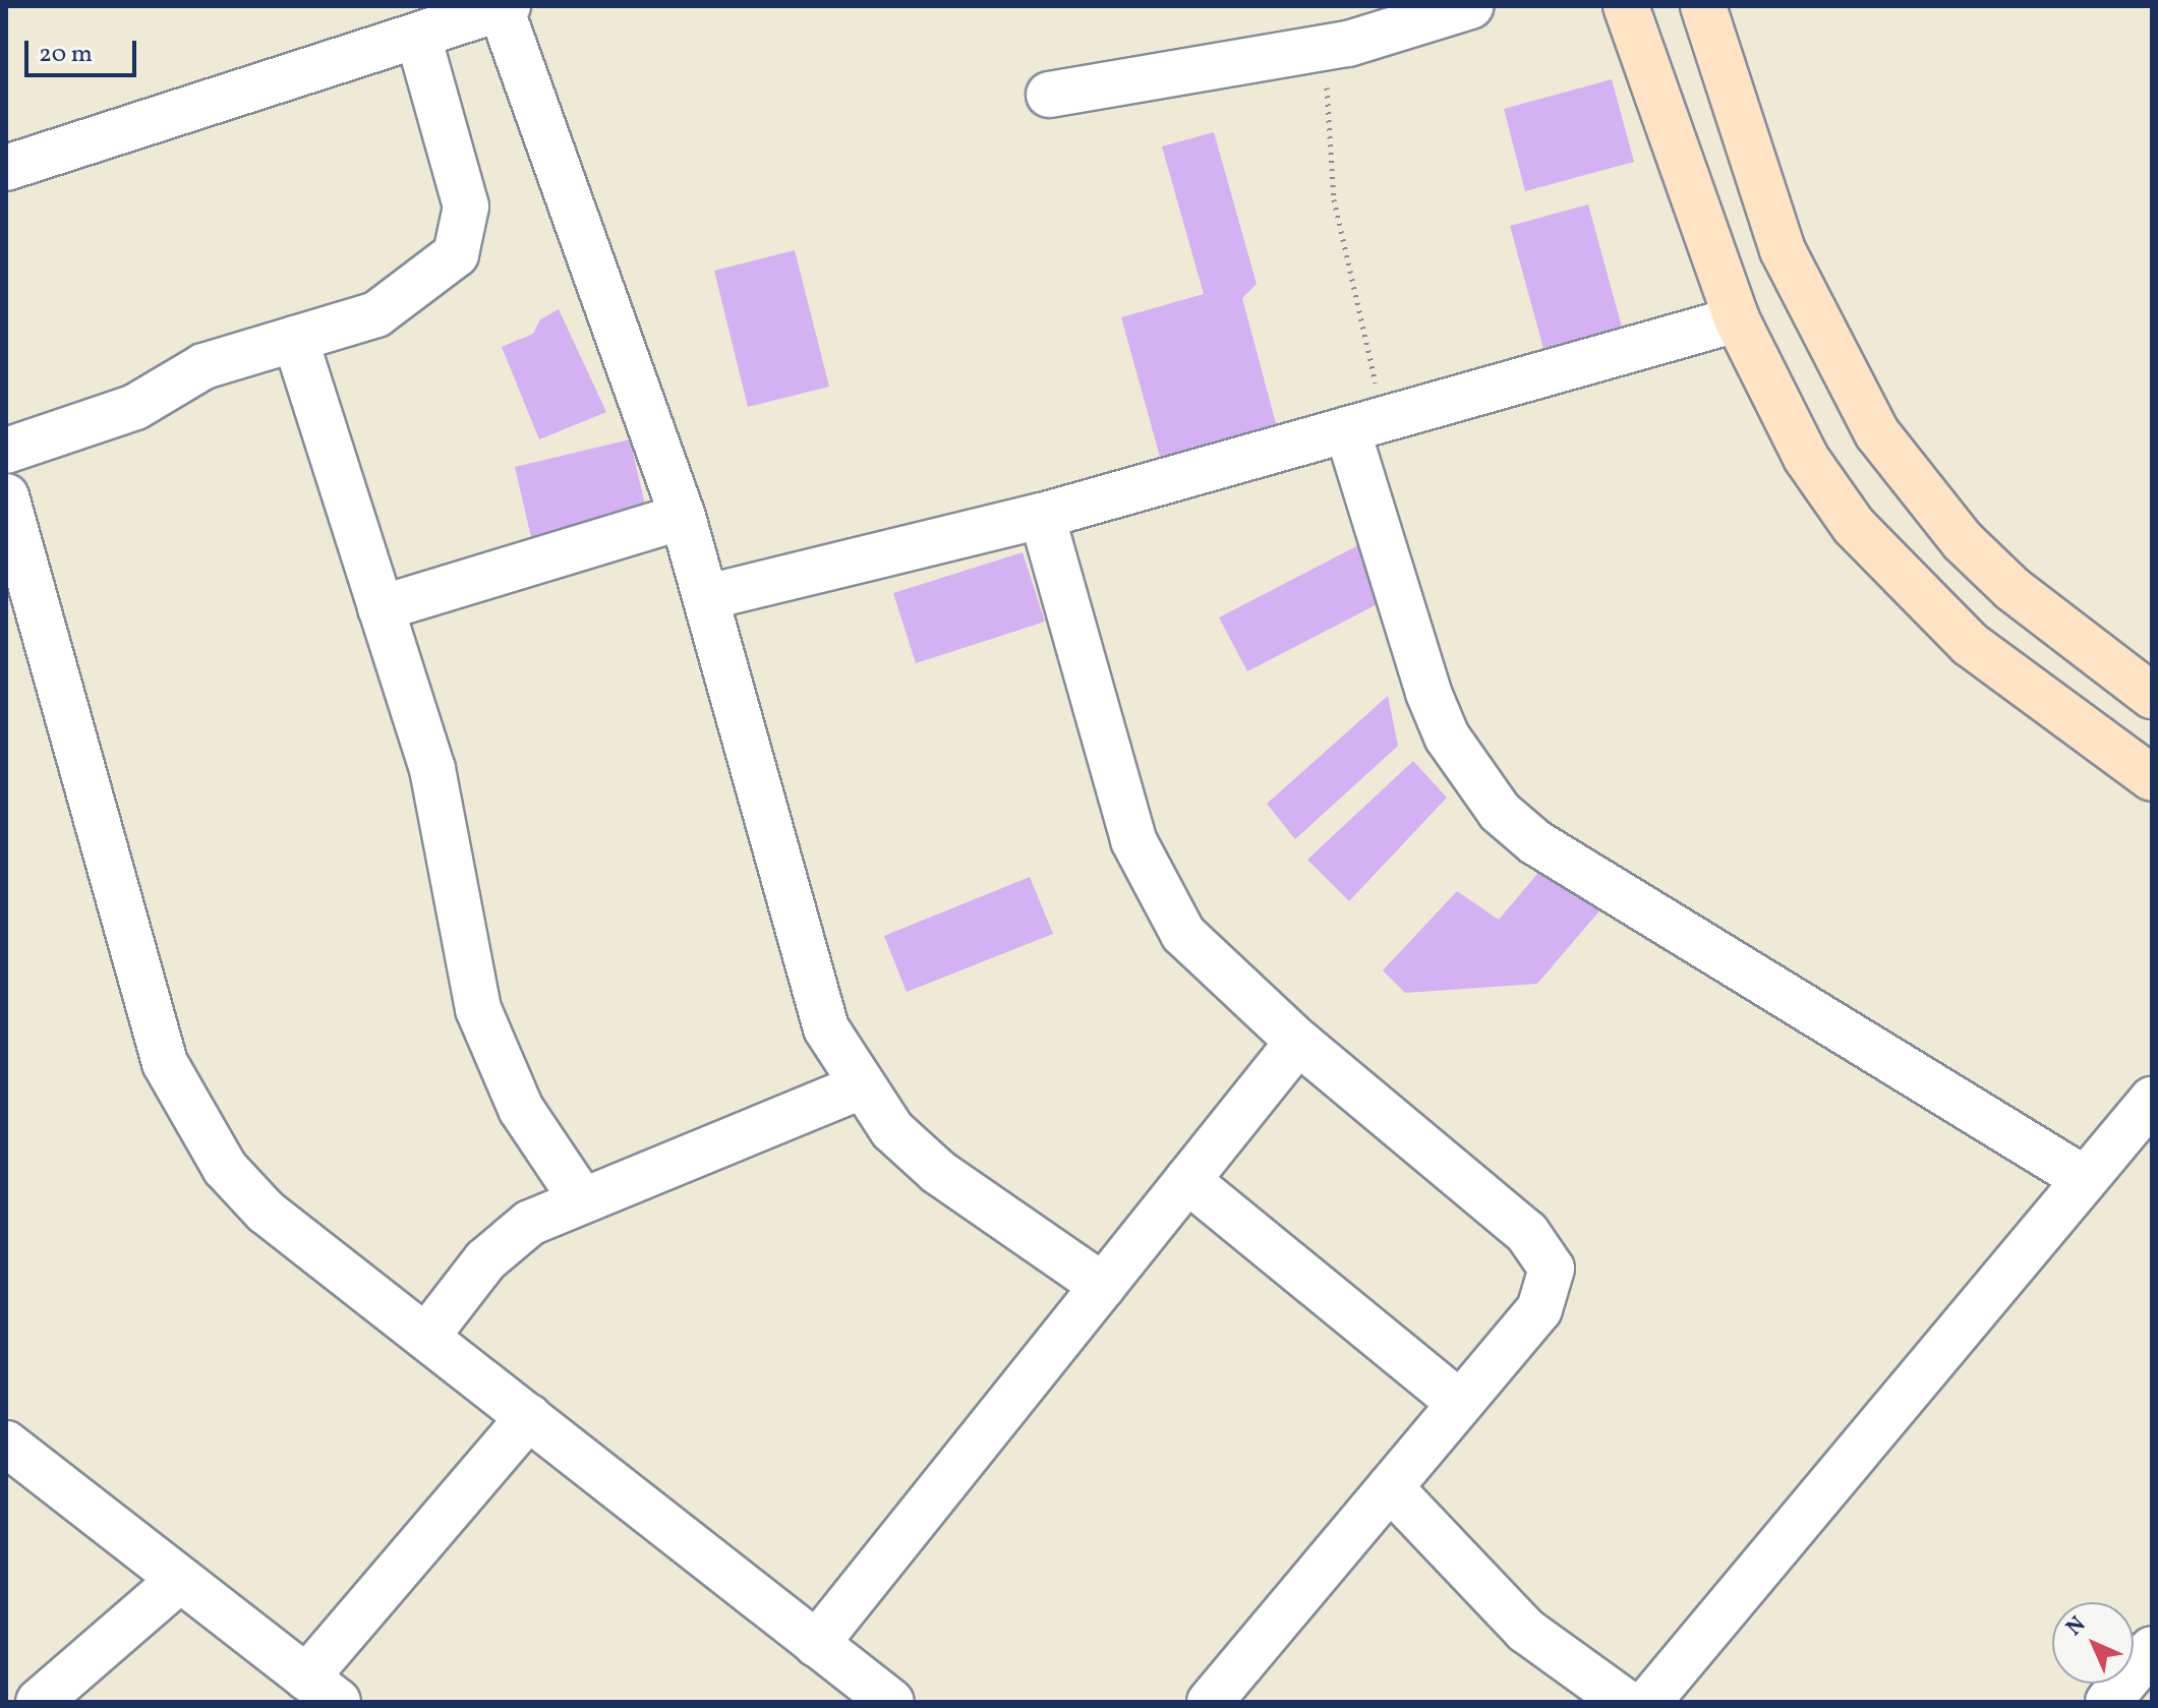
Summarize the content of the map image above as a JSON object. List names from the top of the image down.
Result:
{
  "scale_bar": "20 m",
  "north": "top left"
}
